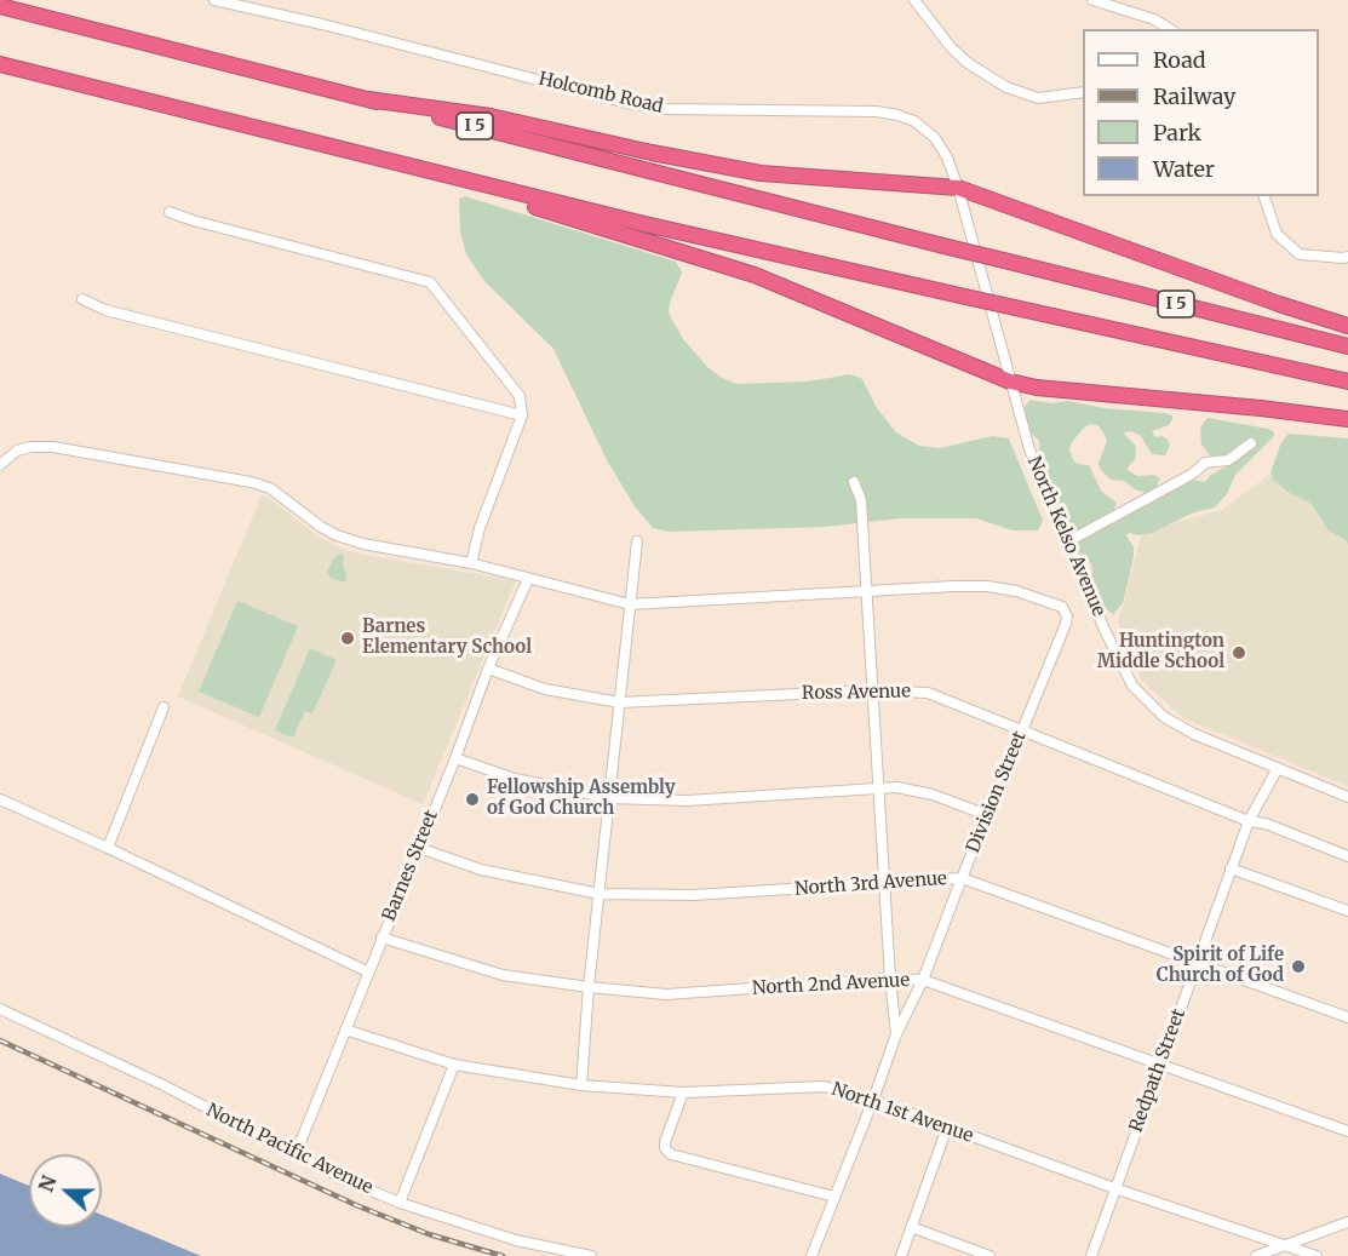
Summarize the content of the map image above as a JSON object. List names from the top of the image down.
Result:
{
  "streets": {
    "highway": ["I 5"],
    "street": [
      "Holcomb Road",
      "North Kelso Avenue",
      "Ross Avenue",
      "Division Street",
      "Barnes Street",
      "North 3rd Avenue",
      "North 2nd Avenue",
      "Redpath Street",
      "North 1st Avenue",
      "North Pacific Avenue"
    ]
  },
  "crossings": [
    ["Holcomb Road", "North Kelso Avenue"],
    ["North Kelso Avenue", "Redpath Street"],
    ["Ross Avenue", "Division Street"],
    ["Ross Avenue", "Barnes Street"],
    ["Ross Avenue", "Redpath Street"],
    ["Division Street", "North 3rd Avenue"],
    ["Division Street", "North 2nd Avenue"],
    ["Division Street", "North 1st Avenue"],
    ["Barnes Street", "North 3rd Avenue"],
    ["Barnes Street", "North 2nd Avenue"],
    ["Barnes Street", "North 1st Avenue"],
    ["Barnes Street", "North Pacific Avenue"],
    ["North 3rd Avenue", "Redpath Street"],
    ["North 2nd Avenue", "Redpath Street"],
    ["Redpath Street", "North 1st Avenue"]
  ],
  "places": [
    "Barnes Elementary School",
    "Huntington Middle School",
    "Fellowship Assembly of God Church",
    "Spirit of Life Church of God"
  ],
  "legend": [
    "Road",
    "Railway",
    "Park",
    "Water"
  ],
  "north": "left"
}
